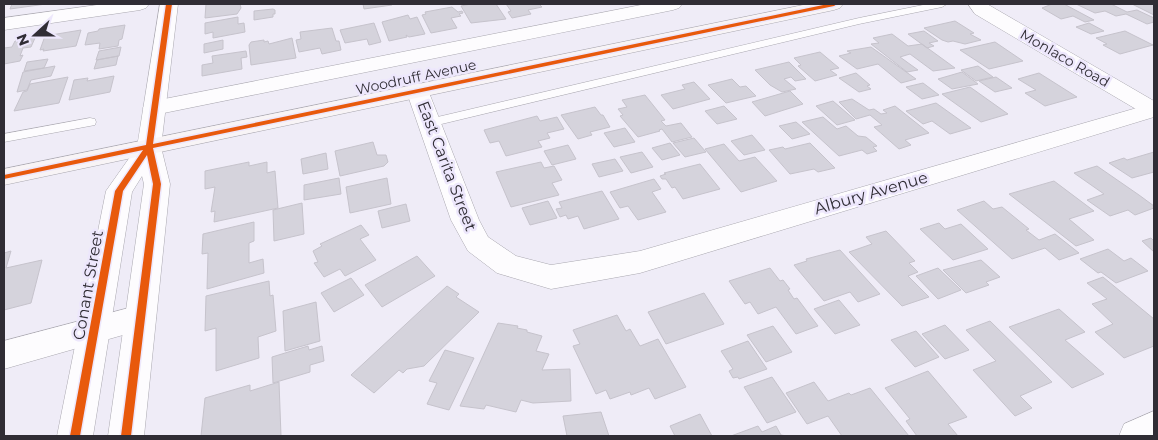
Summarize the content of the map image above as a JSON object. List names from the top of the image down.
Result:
{
  "streets": {
    "main road": ["Woodruff Avenue"],
    "street": [
      "Monlaco Road",
      "East Carita Street",
      "Albury Avenue",
      "Conant Street"
    ]
  },
  "crossings": [
    ["Monlaco Road", "Albury Avenue"],
    ["Woodruff Avenue", "East Carita Street"],
    ["Woodruff Avenue", "Conant Street"],
    ["East Carita Street", "Albury Avenue"]
  ],
  "north": "left"
}
